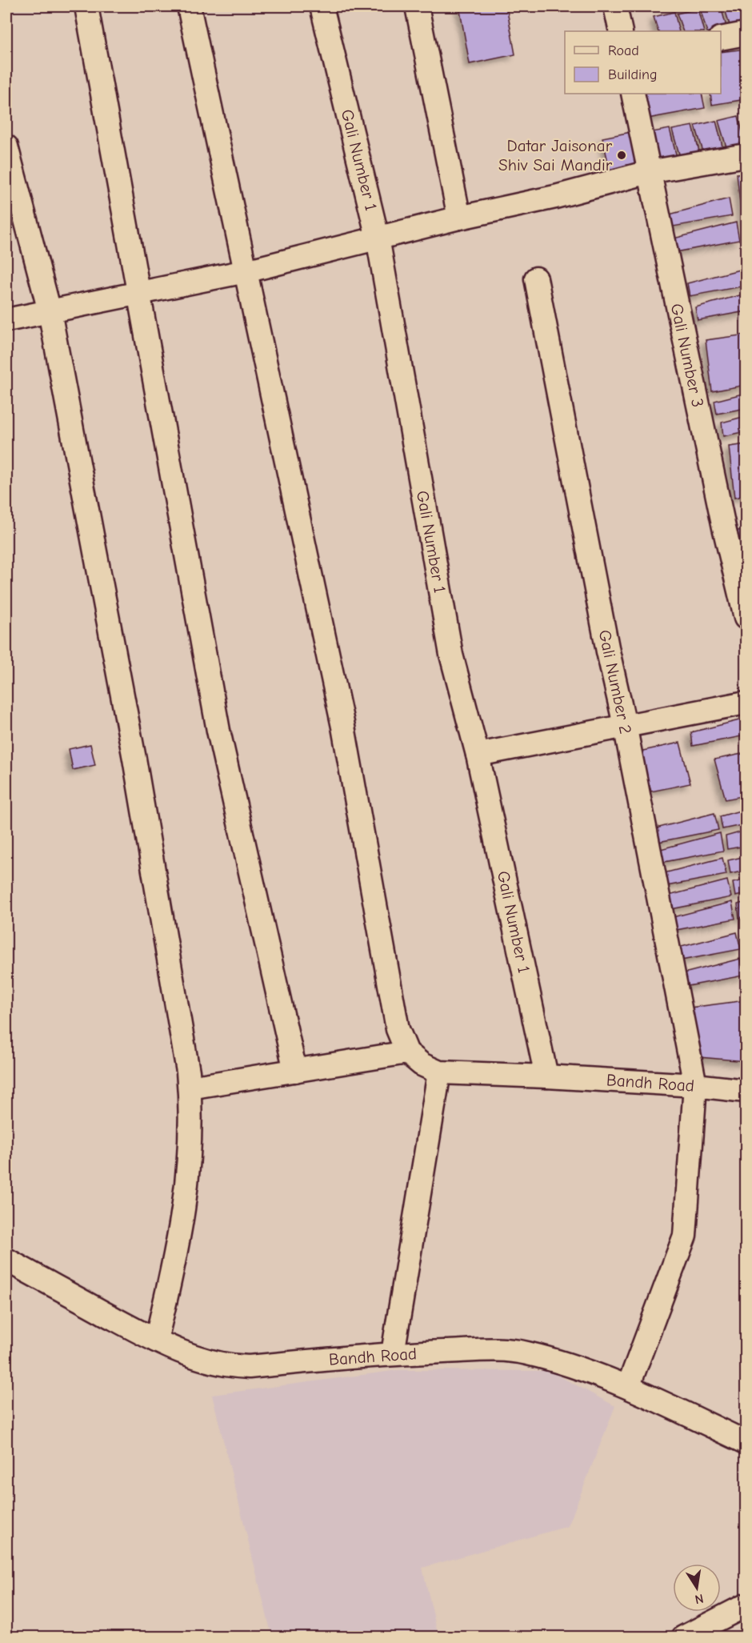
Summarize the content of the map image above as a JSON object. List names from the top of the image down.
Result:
{
  "streets": {
    "street": [
      "Gali Number 1",
      "Gali Number 3",
      "Gali Number 2",
      "Bandh Road"
    ]
  },
  "crossings": [
    ["Gali Number 1", "Bandh Road"],
    ["Gali Number 2", "Bandh Road"]
  ],
  "places": ["Datar Jaisonar Shiv Sai Mandir"],
  "legend": ["Road", "Building"],
  "north": "bottom"
}
